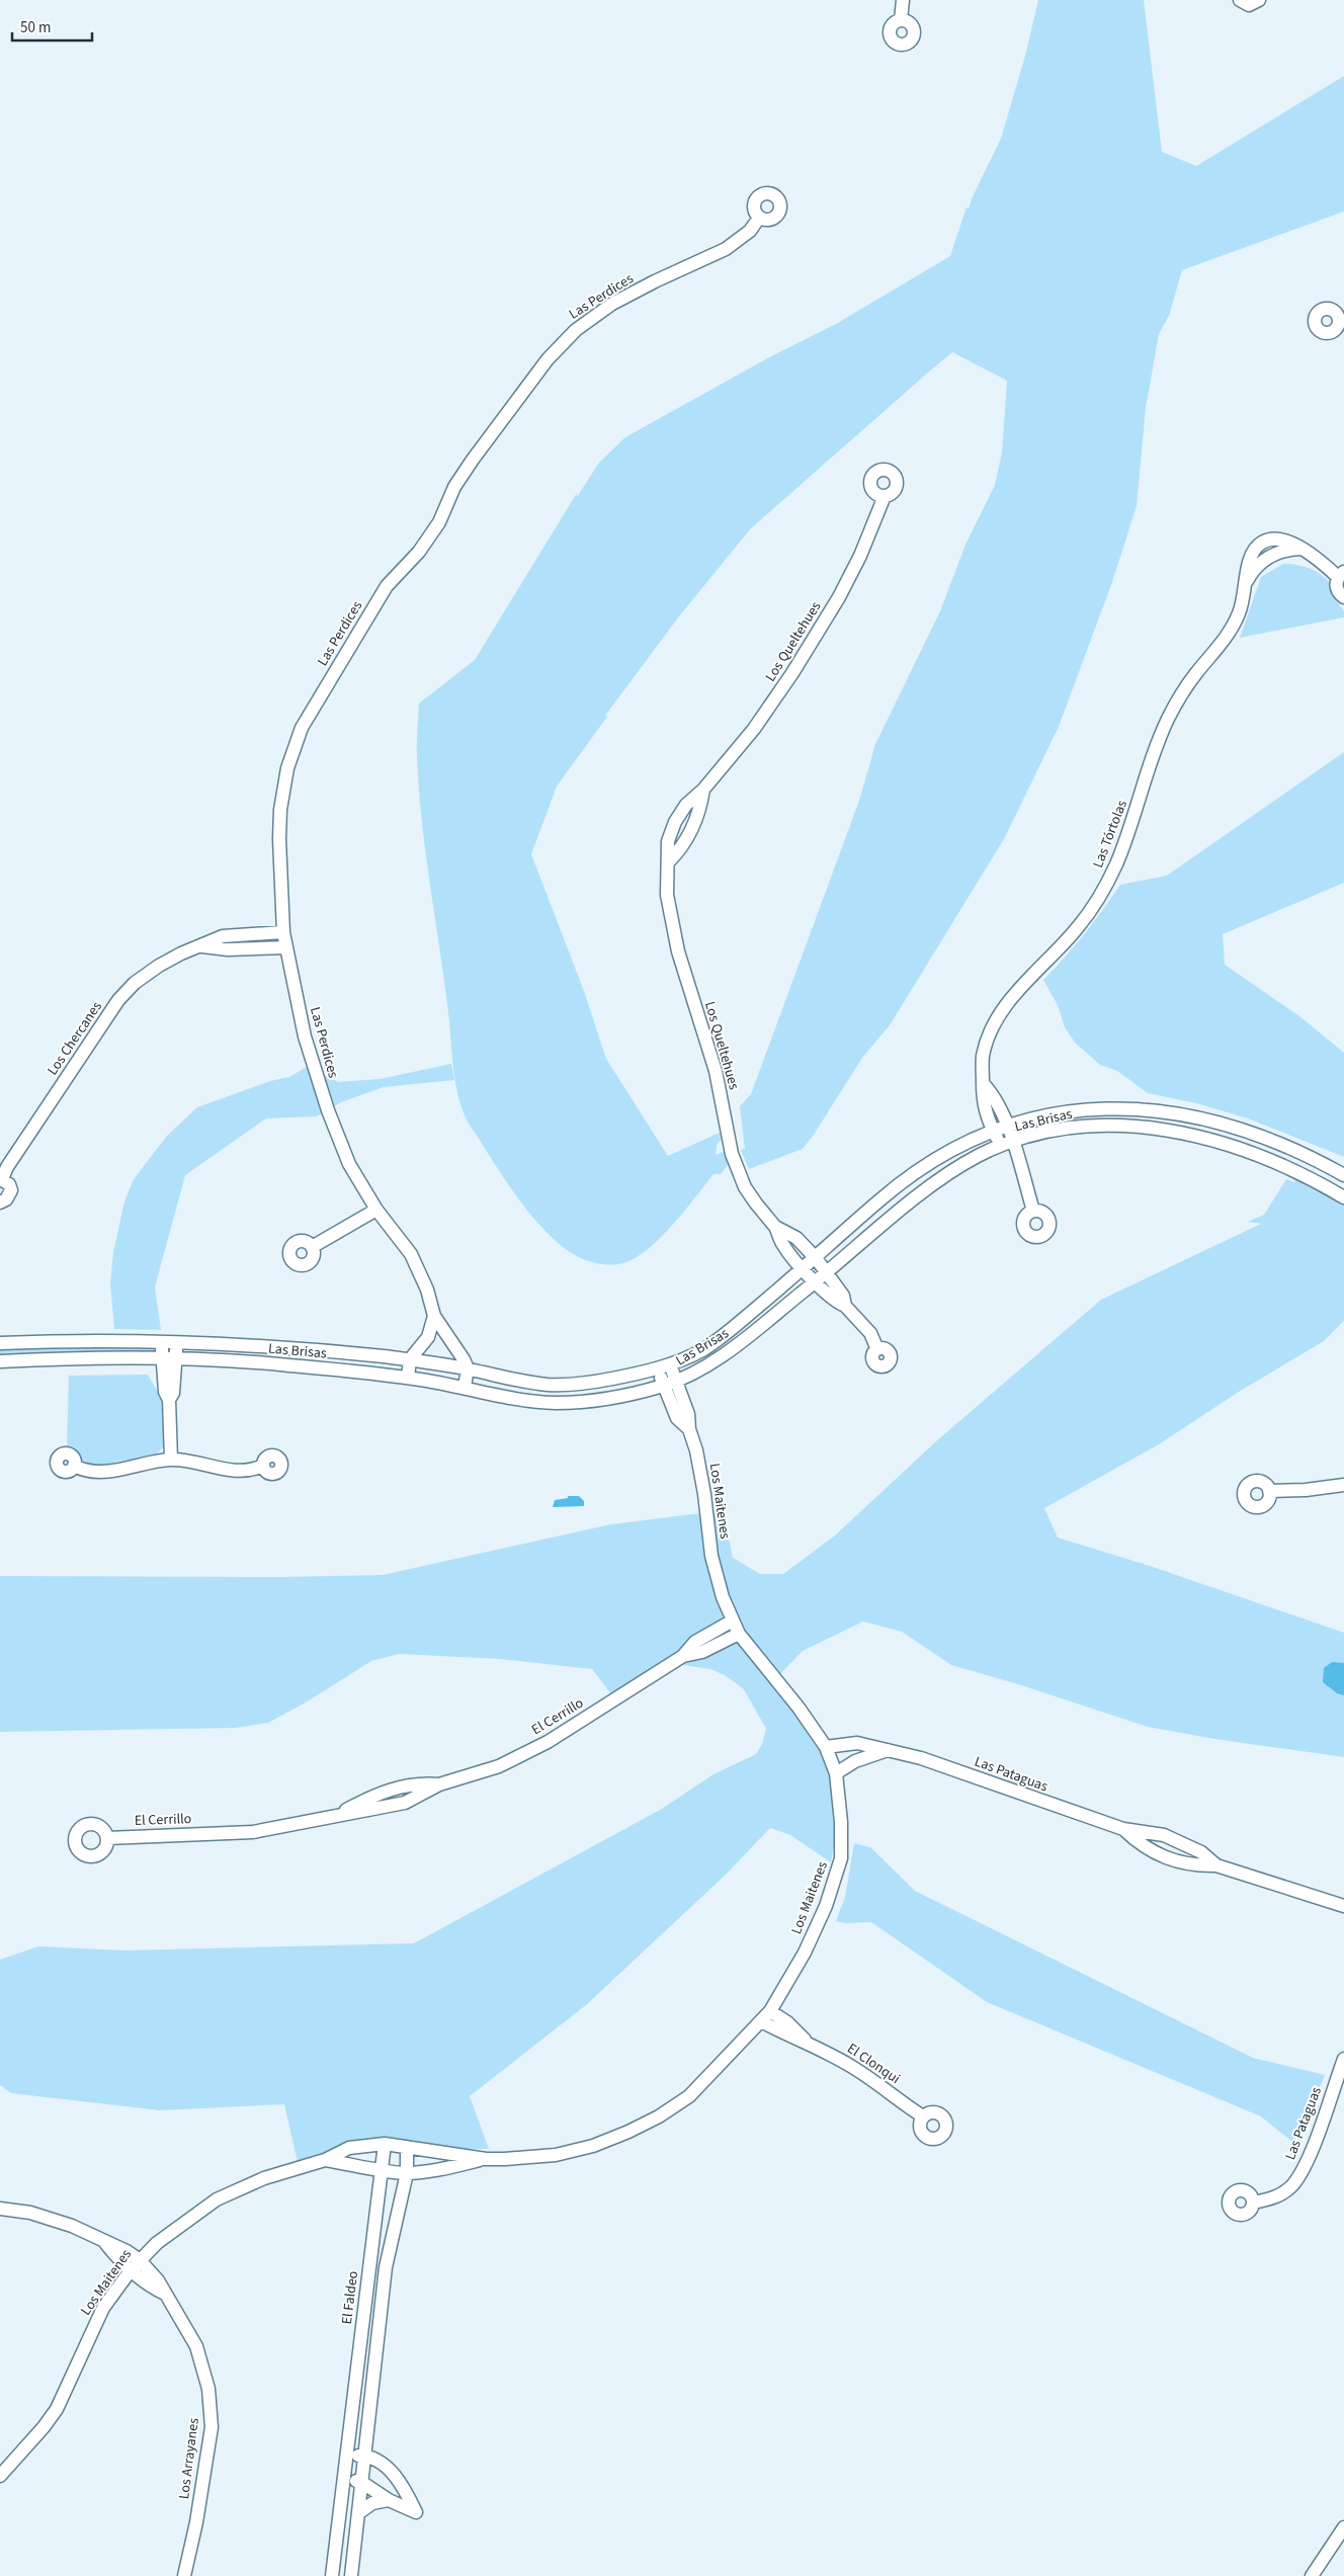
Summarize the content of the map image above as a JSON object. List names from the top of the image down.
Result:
{
  "streets": {
    "street": [
      "Las Perdices",
      "Los Queltehues",
      "Las Tórtolas",
      "Los Chercanes",
      "Las Brisas",
      "Los Maitenes",
      "El Cerrillo",
      "Las Pataguas",
      "El Clonqui",
      "El Faldeo",
      "Los Arrayanes"
    ]
  },
  "crossings": [
    ["Las Perdices", "Los Chercanes"],
    ["Las Perdices", "Las Brisas"],
    ["Los Queltehues", "Las Brisas"],
    ["Las Tórtolas", "Las Brisas"],
    ["Las Brisas", "Los Maitenes"],
    ["Los Maitenes", "El Cerrillo"],
    ["Los Maitenes", "Las Pataguas"],
    ["Los Maitenes", "El Clonqui"],
    ["Los Maitenes", "El Faldeo"],
    ["Los Maitenes", "Los Arrayanes"]
  ],
  "scale_bar": "50 m"
}
